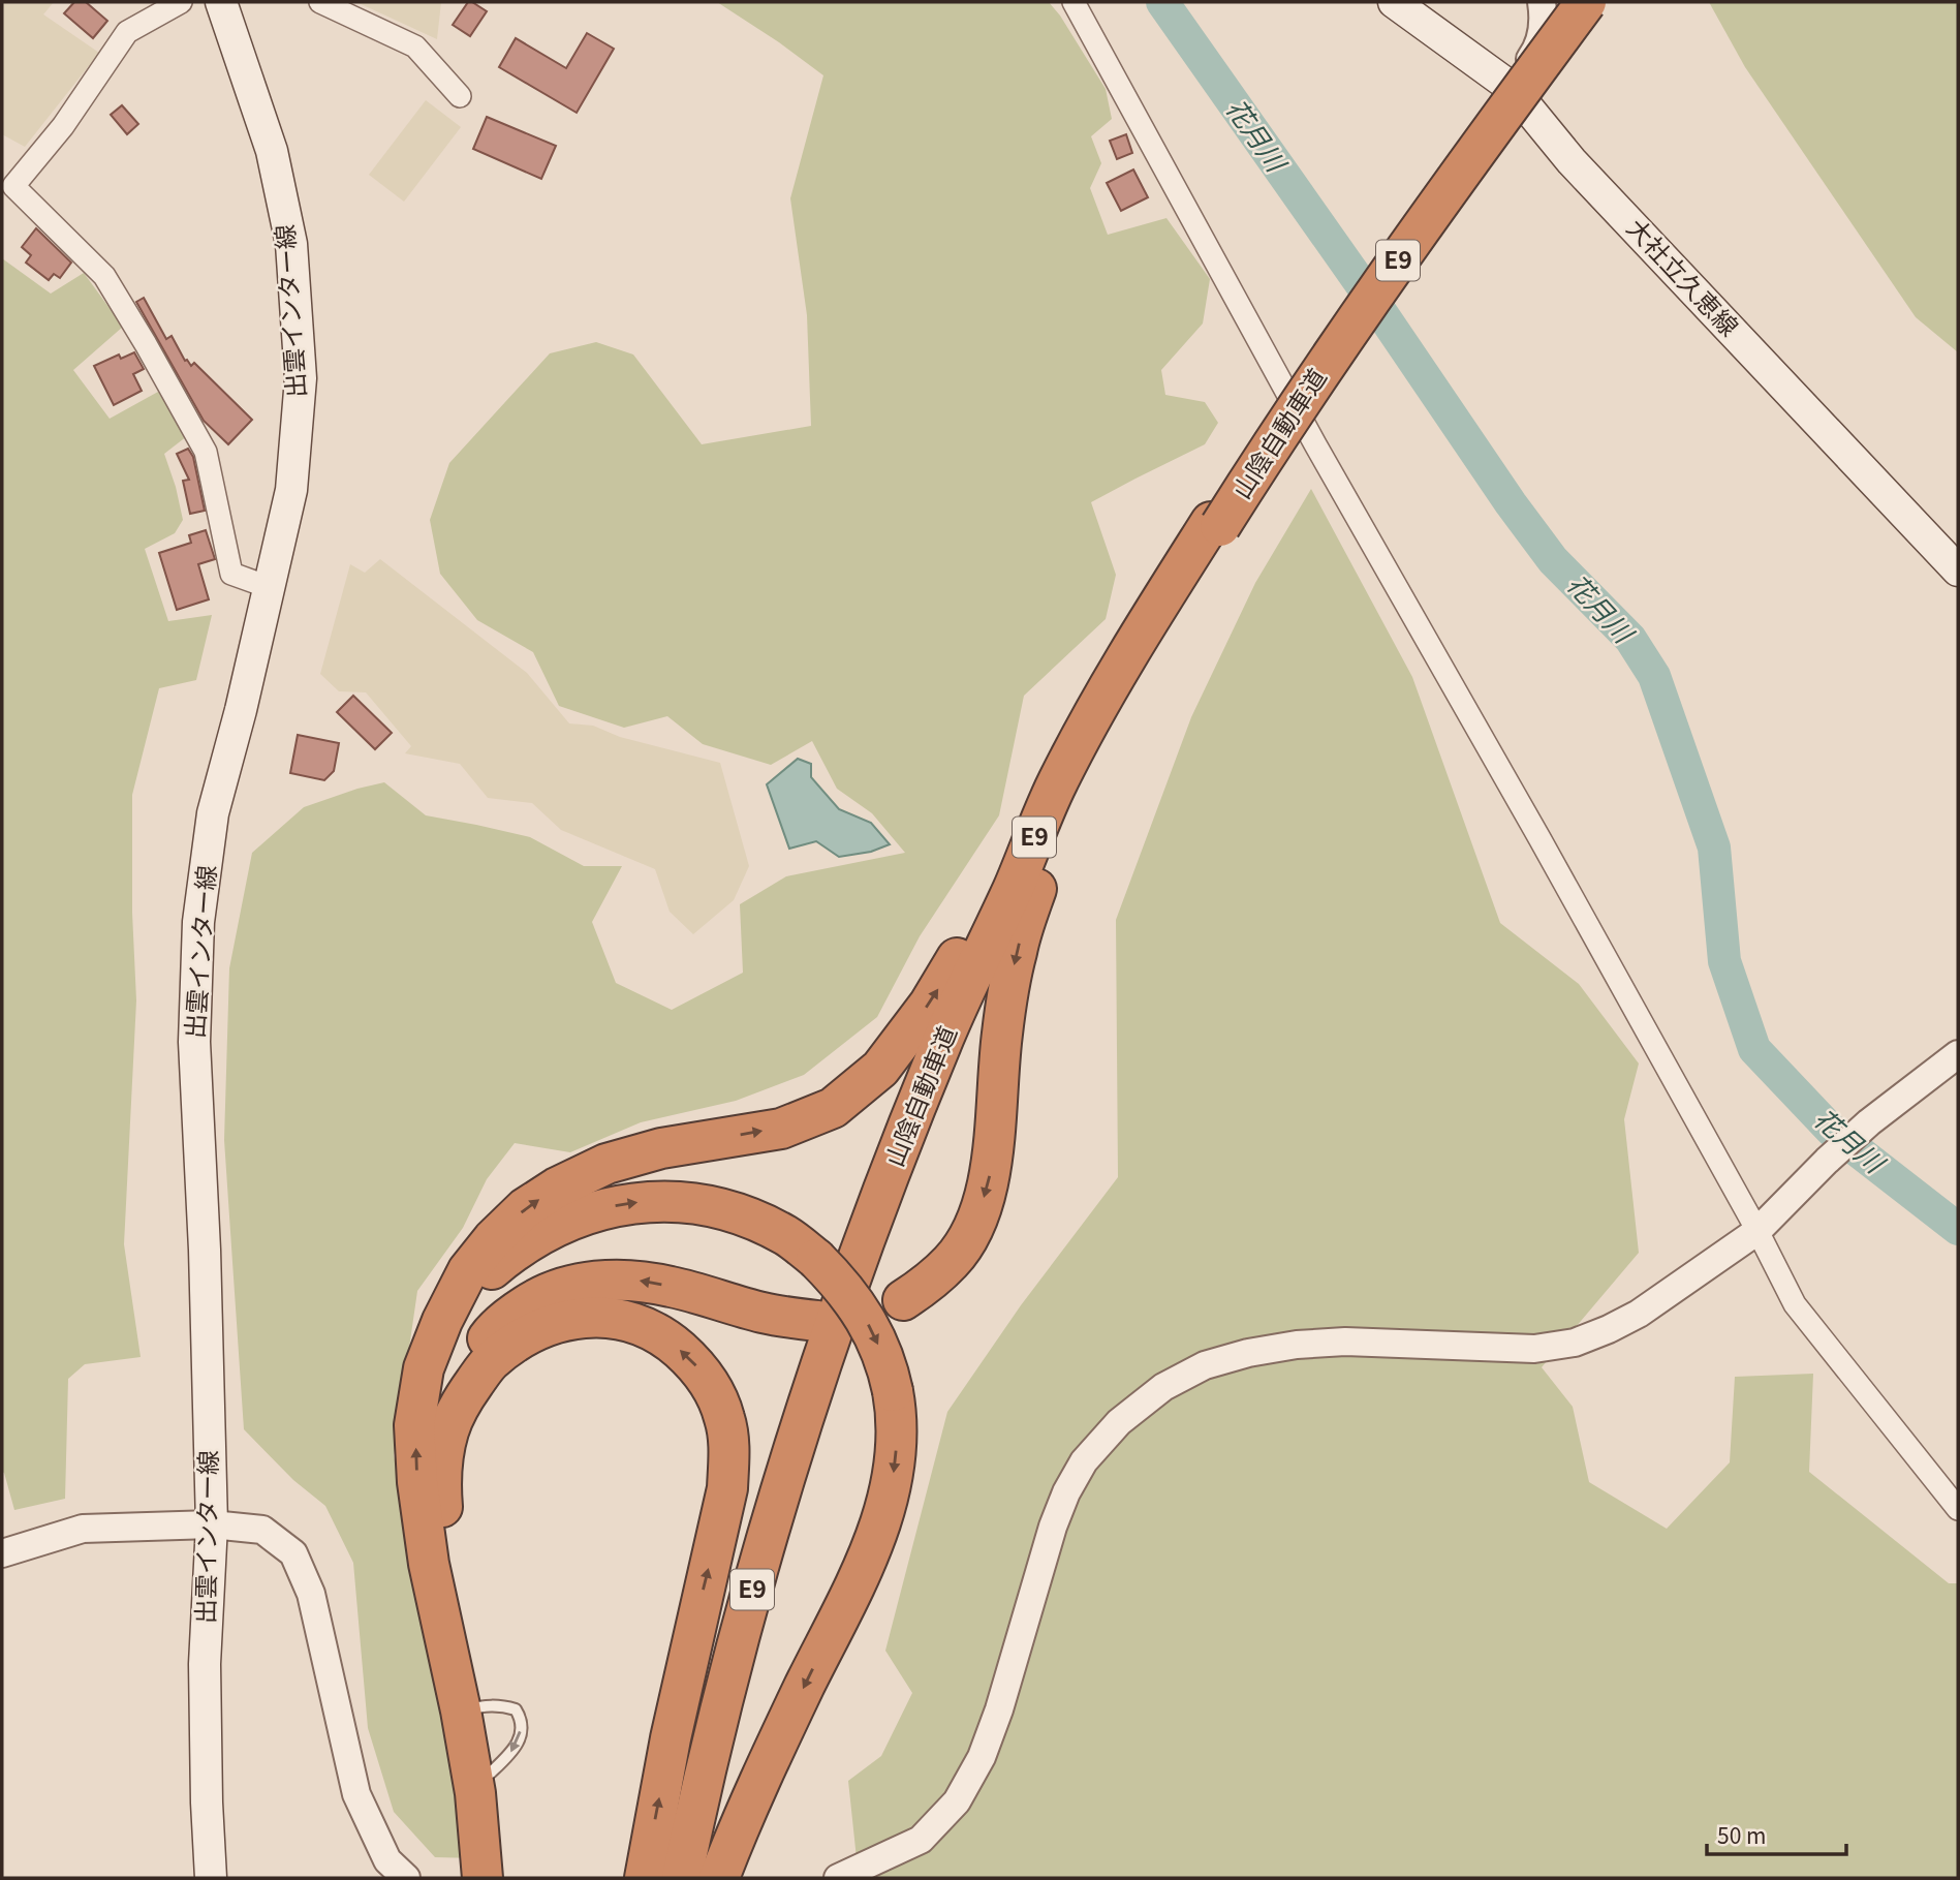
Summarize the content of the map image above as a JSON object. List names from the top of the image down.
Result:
{
  "streets": {
    "highway": ["E9", "山陰自動車道"],
    "main road": ["大社立久恵線", "出雲インター線"]
  },
  "crossings": [
    ["E9", "山陰自動車道"]
  ],
  "water": ["花月川"],
  "scale_bar": "50 m"
}
